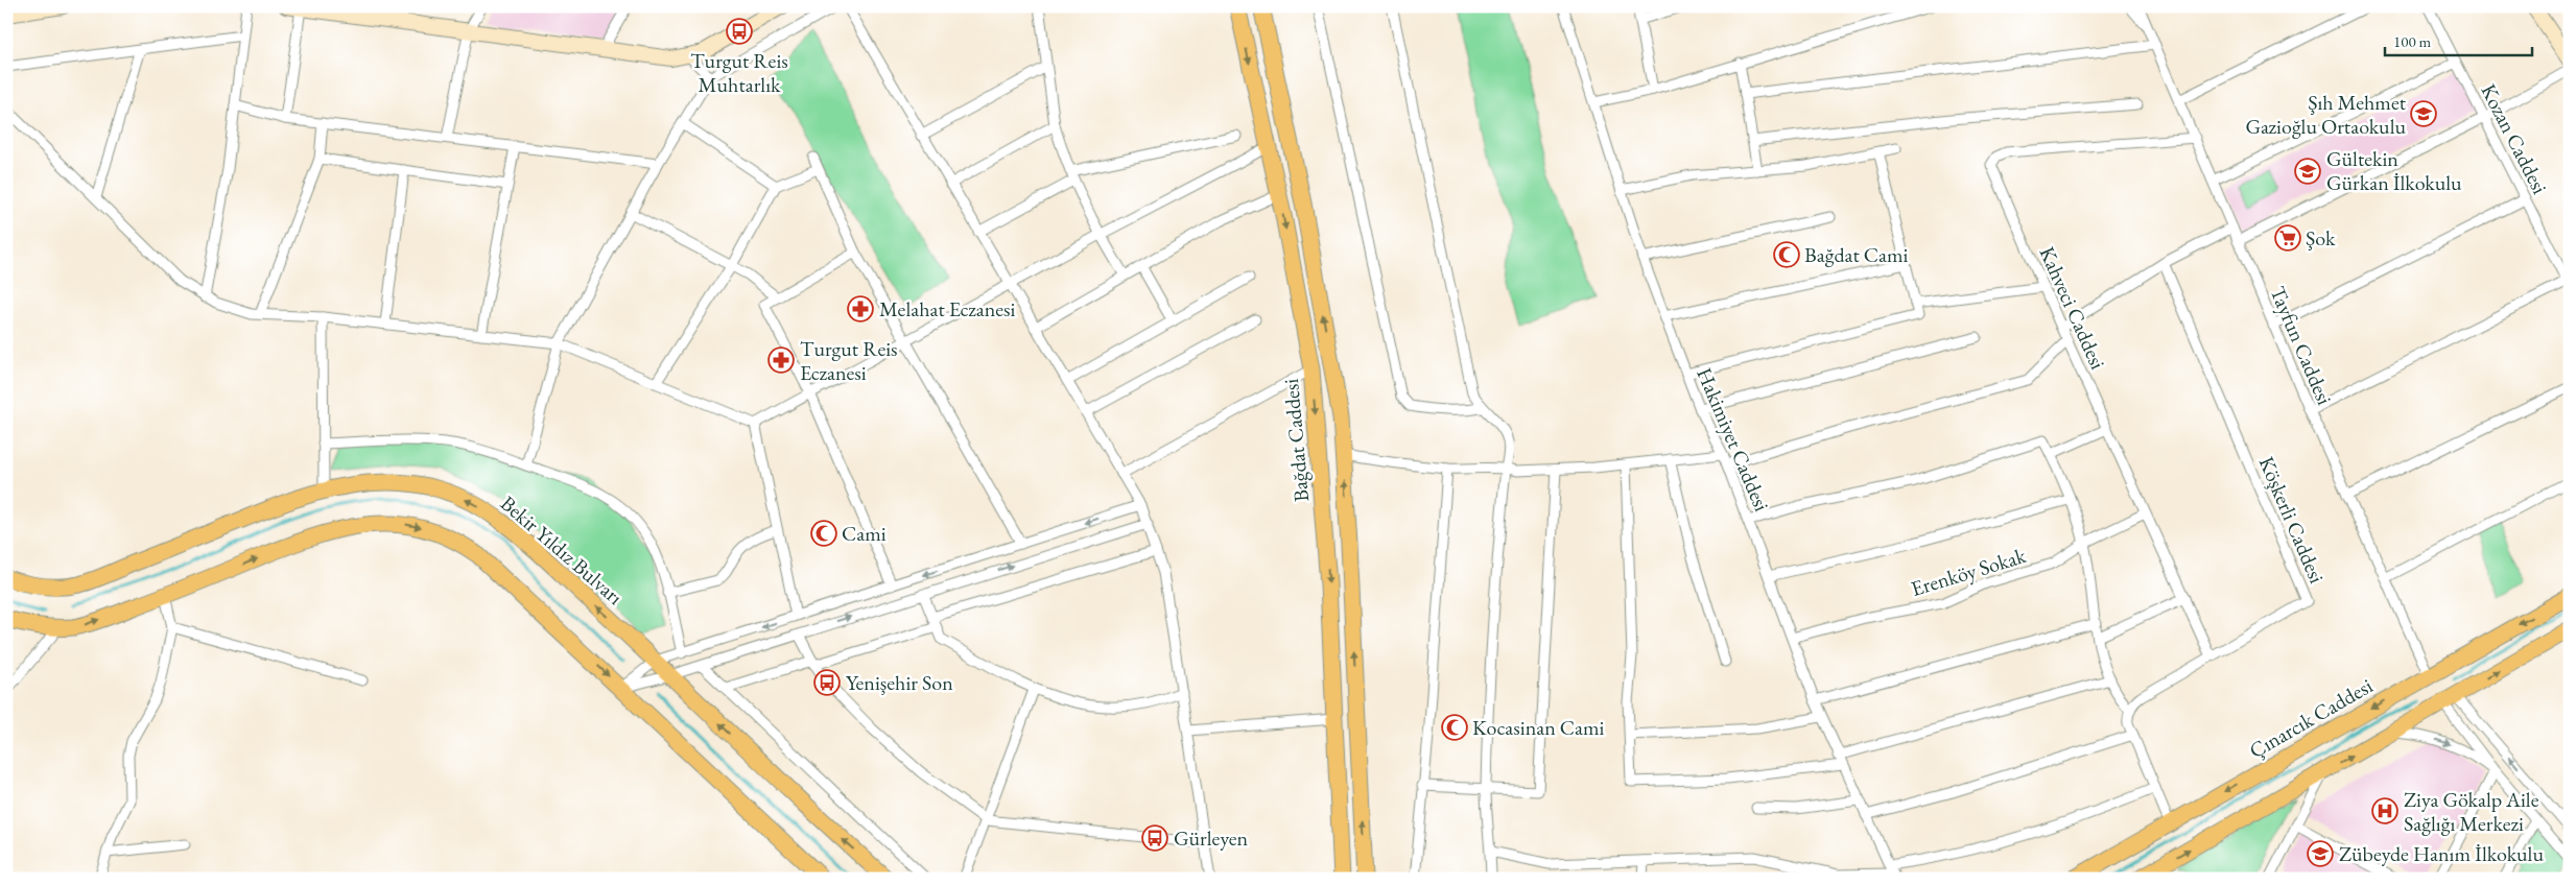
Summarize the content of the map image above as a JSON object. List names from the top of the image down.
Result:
{
  "streets": {
    "main road": ["Bağdat Caddesi", "Bekir Yıldız Bulvarı", "Çınarcık Caddesi"],
    "street": [
      "Kozan Caddesi",
      "Kahveci Caddesi",
      "Tayfun Caddesi",
      "Hakimiyet Caddesi",
      "Köşkerli Caddesi",
      "Erenköy Sokak"
    ]
  },
  "crossings": [
    ["Kahveci Caddesi", "Tayfun Caddesi"],
    ["Kahveci Caddesi", "Köşkerli Caddesi"],
    ["Kahveci Caddesi", "Erenköy Sokak"],
    ["Tayfun Caddesi", "Çınarcık Caddesi"],
    ["Hakimiyet Caddesi", "Erenköy Sokak"]
  ],
  "places": {
    "bus stop": ["Turgut Reis Muhtarlık", "Yenişehir Son", "Gürleyen"],
    "school or university": ["Şıh Mehmet Gazioğlu Ortaokulu", "Gültekin Gürkan İlkokulu", "Zübeyde Hanım İlkokulu"],
    "supermarket": ["Şok"],
    "mosque": ["Bağdat Cami", "Cami", "Kocasinan Cami"],
    "pharmacy": ["Melahat Eczanesi", "Turgut Reis Eczanesi"],
    "hospital": ["Ziya Gökalp Aile Sağlığı Merkezi"]
  },
  "scale_bar": "100 m"
}
